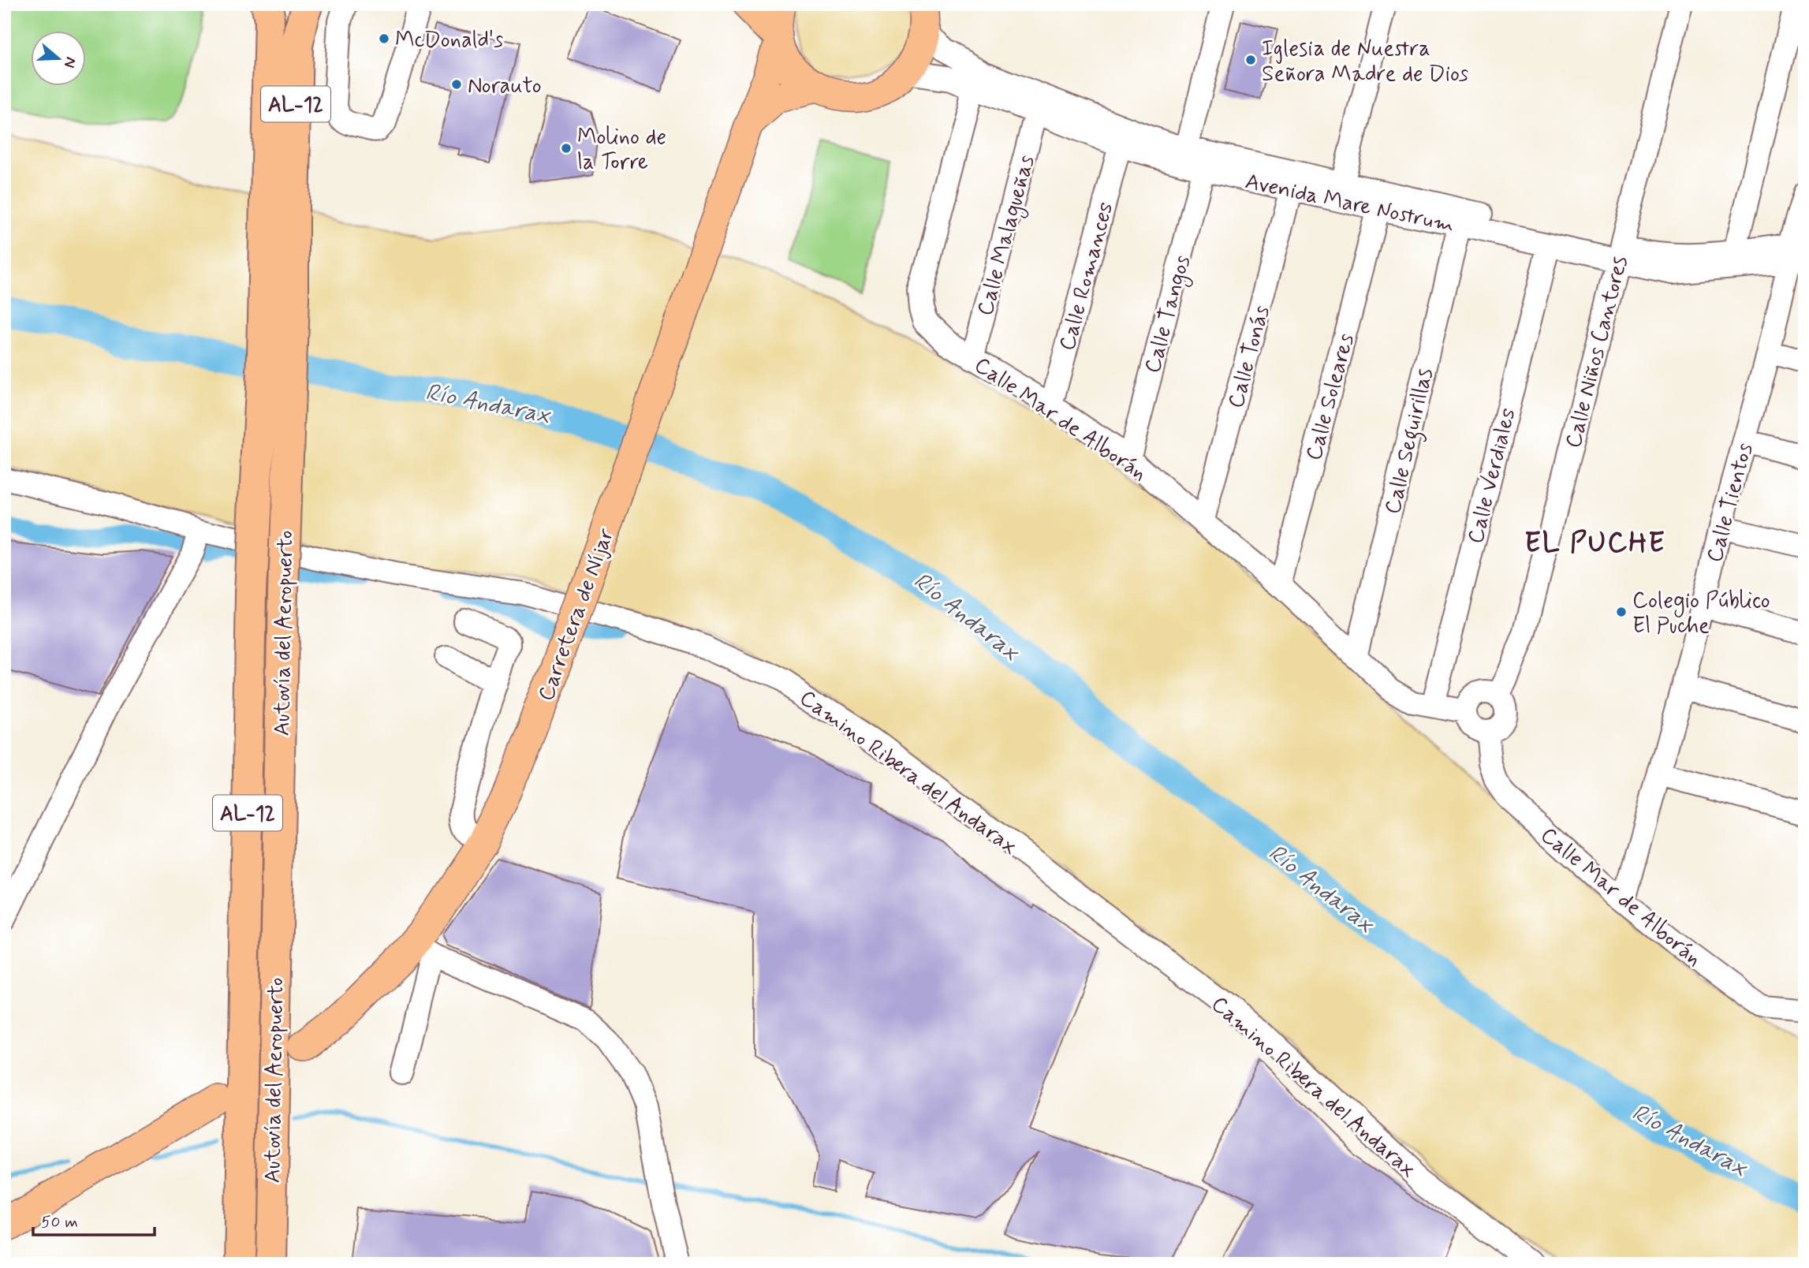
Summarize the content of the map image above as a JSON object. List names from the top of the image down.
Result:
{
  "streets": {
    "highway": ["AL-12", "Autovía del Aeropuerto"],
    "main road": ["Carretera de Níjar"],
    "street": [
      "Avenida Mare Nostrum",
      "Calle Malagueñas",
      "Calle Romances",
      "Calle Tangos",
      "Calle Niños Cantores",
      "Calle Tonás",
      "Calle Soleares",
      "Calle Mar de Alborán",
      "Calle Seguirillas",
      "Calle Verdiales",
      "Calle Tientos",
      "Camino Ribera del Andarax"
    ]
  },
  "crossings": [
    ["Avenida Mare Nostrum", "Calle Malagueñas"],
    ["Avenida Mare Nostrum", "Calle Romances"],
    ["Avenida Mare Nostrum", "Calle Tangos"],
    ["Avenida Mare Nostrum", "Calle Niños Cantores"],
    ["Avenida Mare Nostrum", "Calle Tonás"],
    ["Avenida Mare Nostrum", "Calle Soleares"],
    ["Avenida Mare Nostrum", "Calle Mar de Alborán"],
    ["Avenida Mare Nostrum", "Calle Seguirillas"],
    ["Avenida Mare Nostrum", "Calle Verdiales"],
    ["Avenida Mare Nostrum", "Calle Tientos"],
    ["Calle Malagueñas", "Calle Mar de Alborán"],
    ["Calle Romances", "Calle Mar de Alborán"],
    ["Calle Tangos", "Calle Mar de Alborán"],
    ["Calle Niños Cantores", "Calle Mar de Alborán"],
    ["Calle Tonás", "Calle Mar de Alborán"],
    ["Calle Soleares", "Calle Mar de Alborán"],
    ["Calle Mar de Alborán", "Calle Seguirillas"],
    ["Calle Mar de Alborán", "Calle Verdiales"],
    ["Calle Mar de Alborán", "Calle Tientos"]
  ],
  "districts": ["EL PUCHE"],
  "water": ["Río Andarax"],
  "places": [
    "McDonald's",
    "Iglesia de Nuestra Señora Madre de Dios",
    "Norauto",
    "Molino de la Torre",
    "Colegio Público El Puche"
  ],
  "scale_bar": "50 m",
  "north": "right"
}
